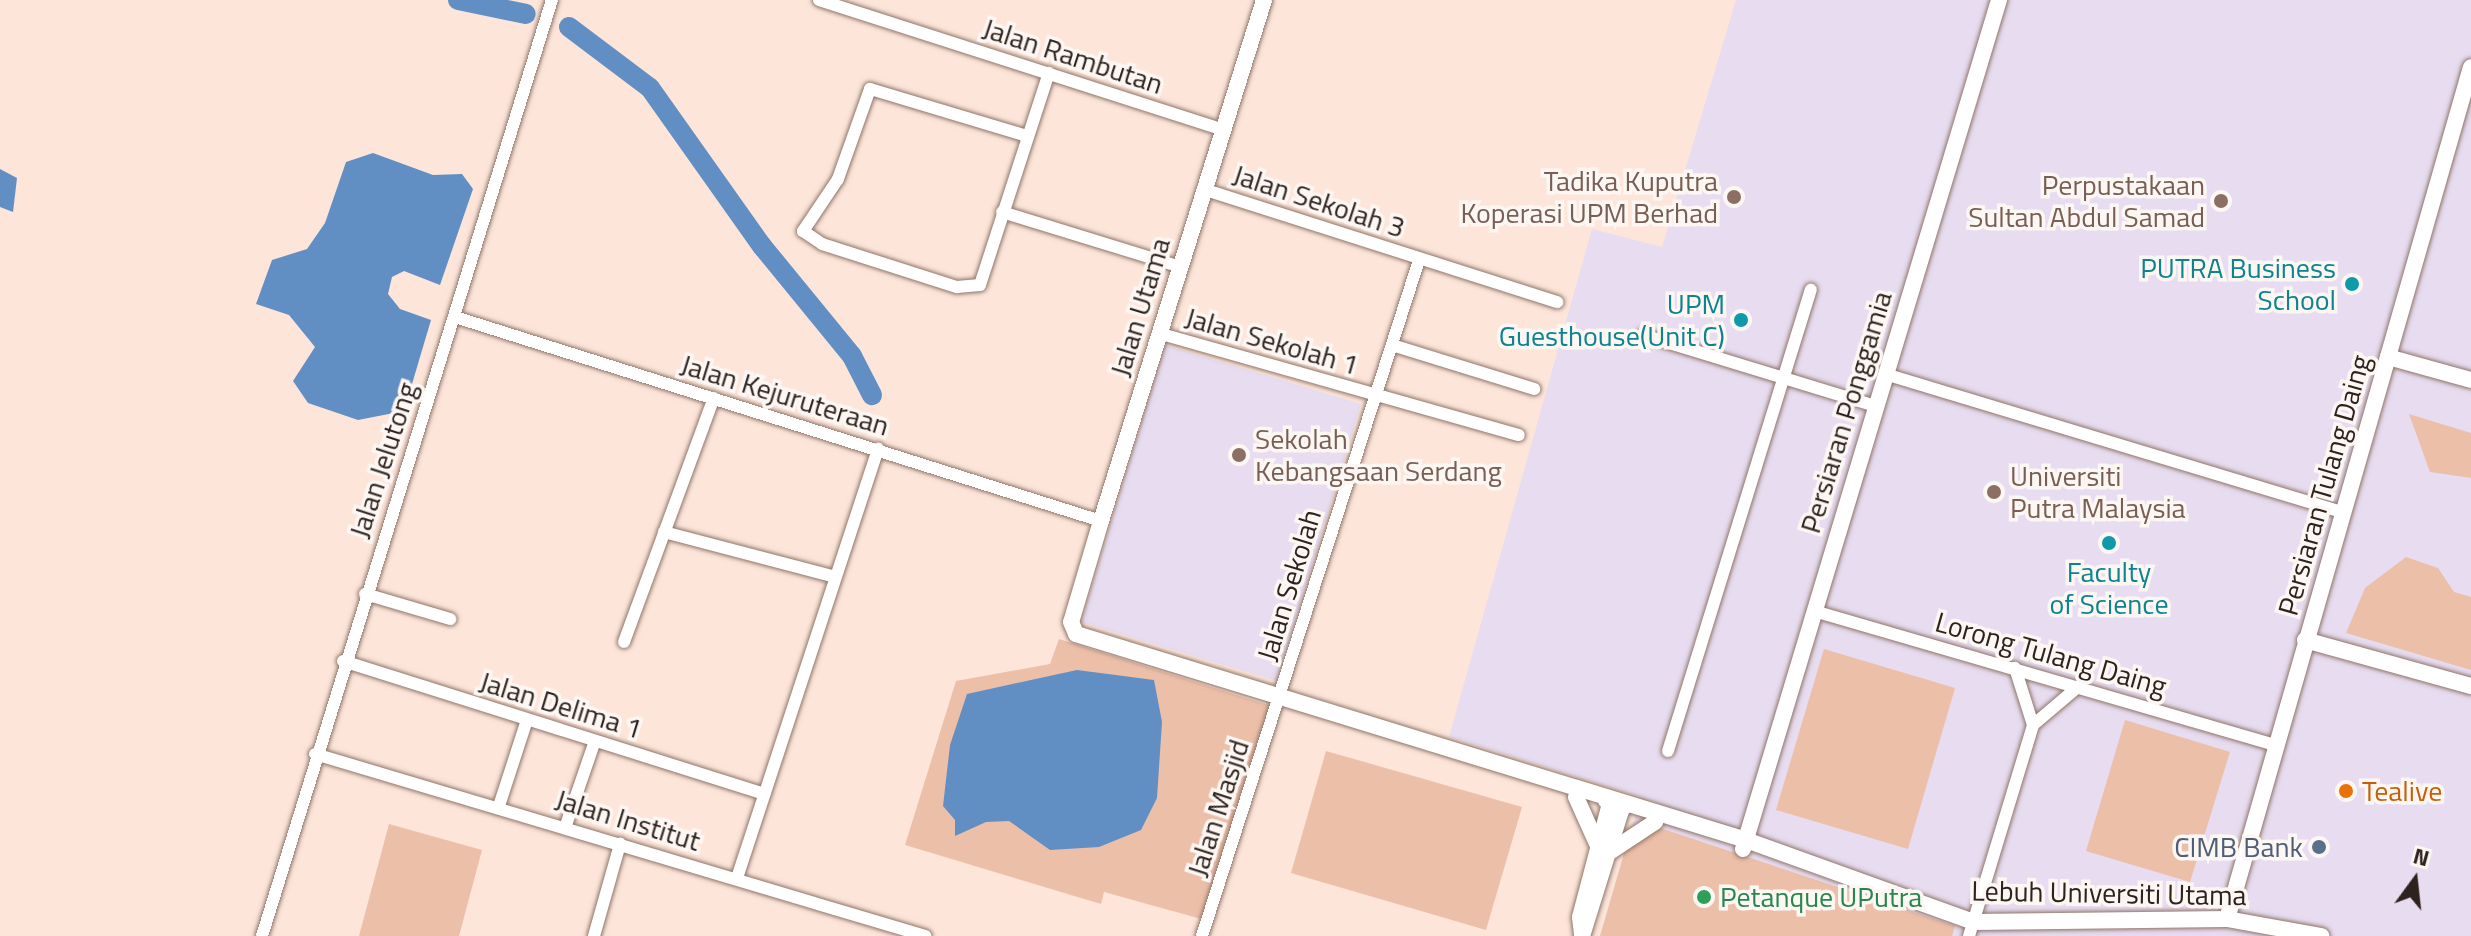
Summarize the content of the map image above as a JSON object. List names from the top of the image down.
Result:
{
  "streets": {
    "street": [
      "Jalan Rambutan",
      "Jalan Sekolah 3",
      "Jalan Utama",
      "Jalan Sekolah 1",
      "Jalan Kejuruteraan",
      "Persiaran Ponggamia",
      "Jalan Jelutong",
      "Persiaran Tulang Daing",
      "Jalan Sekolah",
      "Lorong Tulang Daing",
      "Jalan Delima 1",
      "Jalan Masjid",
      "Jalan Institut",
      "Lebuh Universiti Utama"
    ]
  },
  "crossings": [
    ["Jalan Rambutan", "Jalan Utama"],
    ["Jalan Sekolah 3", "Jalan Utama"],
    ["Jalan Sekolah 3", "Jalan Sekolah"],
    ["Jalan Utama", "Jalan Sekolah 1"],
    ["Jalan Utama", "Jalan Kejuruteraan"],
    ["Jalan Utama", "Jalan Sekolah"],
    ["Jalan Utama", "Jalan Masjid"],
    ["Jalan Utama", "Lebuh Universiti Utama"],
    ["Jalan Sekolah 1", "Jalan Sekolah"],
    ["Jalan Kejuruteraan", "Jalan Jelutong"],
    ["Persiaran Ponggamia", "Lorong Tulang Daing"],
    ["Persiaran Ponggamia", "Lebuh Universiti Utama"],
    ["Jalan Jelutong", "Jalan Delima 1"],
    ["Jalan Jelutong", "Jalan Institut"],
    ["Persiaran Tulang Daing", "Lorong Tulang Daing"],
    ["Persiaran Tulang Daing", "Lebuh Universiti Utama"],
    ["Jalan Sekolah", "Jalan Masjid"],
    ["Jalan Sekolah", "Lebuh Universiti Utama"],
    ["Jalan Masjid", "Lebuh Universiti Utama"]
  ],
  "places": [
    "Tadika Kuputra Koperasi UPM Berhad",
    "Perpustakaan Sultan Abdul Samad",
    "PUTRA Business School",
    "UPM Guesthouse(Unit C)",
    "Sekolah Kebangsaan Serdang",
    "Universiti Putra Malaysia",
    "Faculty of Science",
    "Tealive",
    "CIMB Bank",
    "Petanque UPutra"
  ],
  "north": "top"
}
